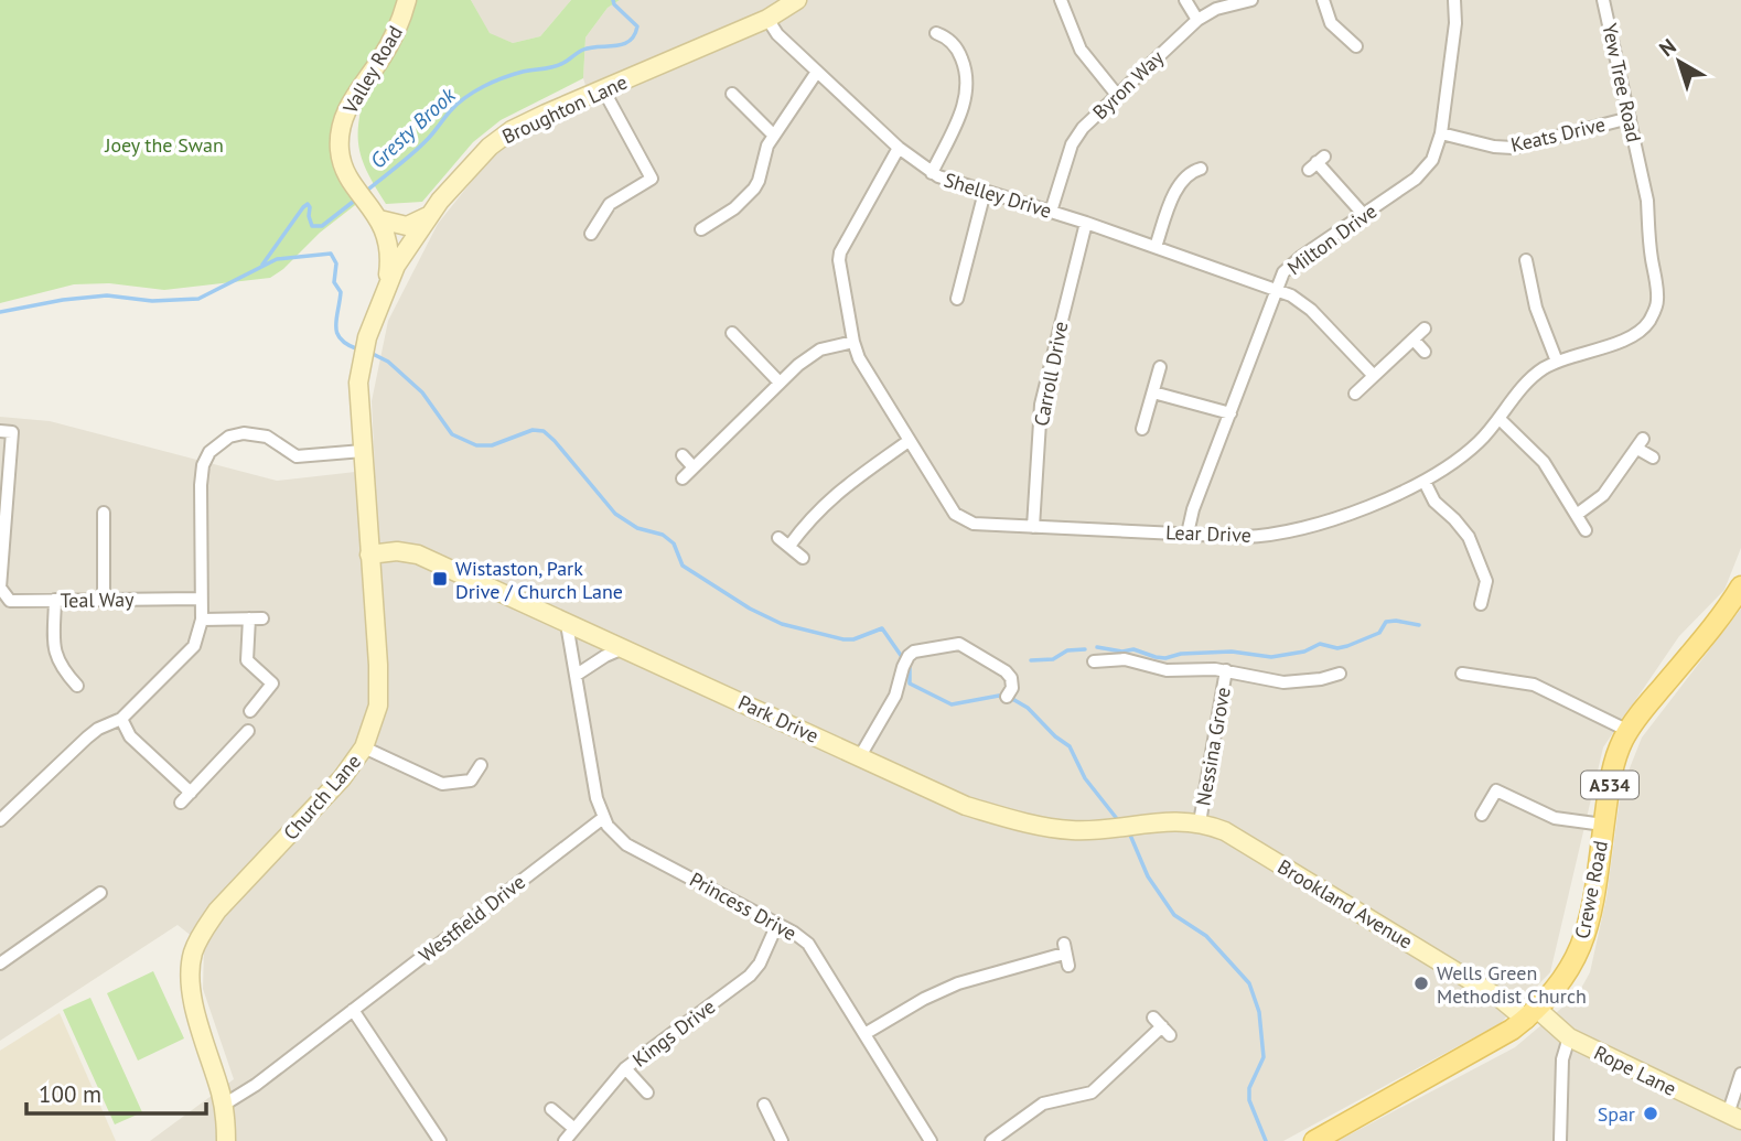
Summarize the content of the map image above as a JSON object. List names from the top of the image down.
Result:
{
  "streets": {
    "main road": ["A534", "Crewe Road"],
    "street": [
      "Valley Road",
      "Yew Tree Road",
      "Byron Way",
      "Broughton Lane",
      "Keats Drive",
      "Shelley Drive",
      "Milton Drive",
      "Carroll Drive",
      "Lear Drive",
      "Teal Way",
      "Park Drive",
      "Nessina Grove",
      "Church Lane",
      "Brookland Avenue",
      "Princess Drive",
      "Westfield Drive",
      "Kings Drive",
      "Rope Lane"
    ]
  },
  "crossings": [
    ["Valley Road", "Broughton Lane"],
    ["Valley Road", "Church Lane"],
    ["Yew Tree Road", "Keats Drive"],
    ["Yew Tree Road", "Lear Drive"],
    ["Byron Way", "Shelley Drive"],
    ["Broughton Lane", "Shelley Drive"],
    ["Broughton Lane", "Church Lane"],
    ["Keats Drive", "Milton Drive"],
    ["Shelley Drive", "Milton Drive"],
    ["Shelley Drive", "Carroll Drive"],
    ["Shelley Drive", "Lear Drive"],
    ["Milton Drive", "Lear Drive"],
    ["Carroll Drive", "Lear Drive"],
    ["Park Drive", "Nessina Grove"],
    ["Park Drive", "Church Lane"],
    ["Park Drive", "Brookland Avenue"],
    ["Nessina Grove", "Brookland Avenue"],
    ["Church Lane", "Westfield Drive"],
    ["Crewe Road", "Brookland Avenue"],
    ["Crewe Road", "Rope Lane"],
    ["Brookland Avenue", "Rope Lane"],
    ["Princess Drive", "Westfield Drive"],
    ["Princess Drive", "Kings Drive"]
  ],
  "water": ["Gresty Brook"],
  "parks": ["Joey the Swan"],
  "places": {
    "transit": ["Wistaston, Park Drive / Church Lane"],
    "other": ["Wells Green Methodist Church", "Spar"]
  },
  "scale_bar": "100 m",
  "north": "top left"
}
